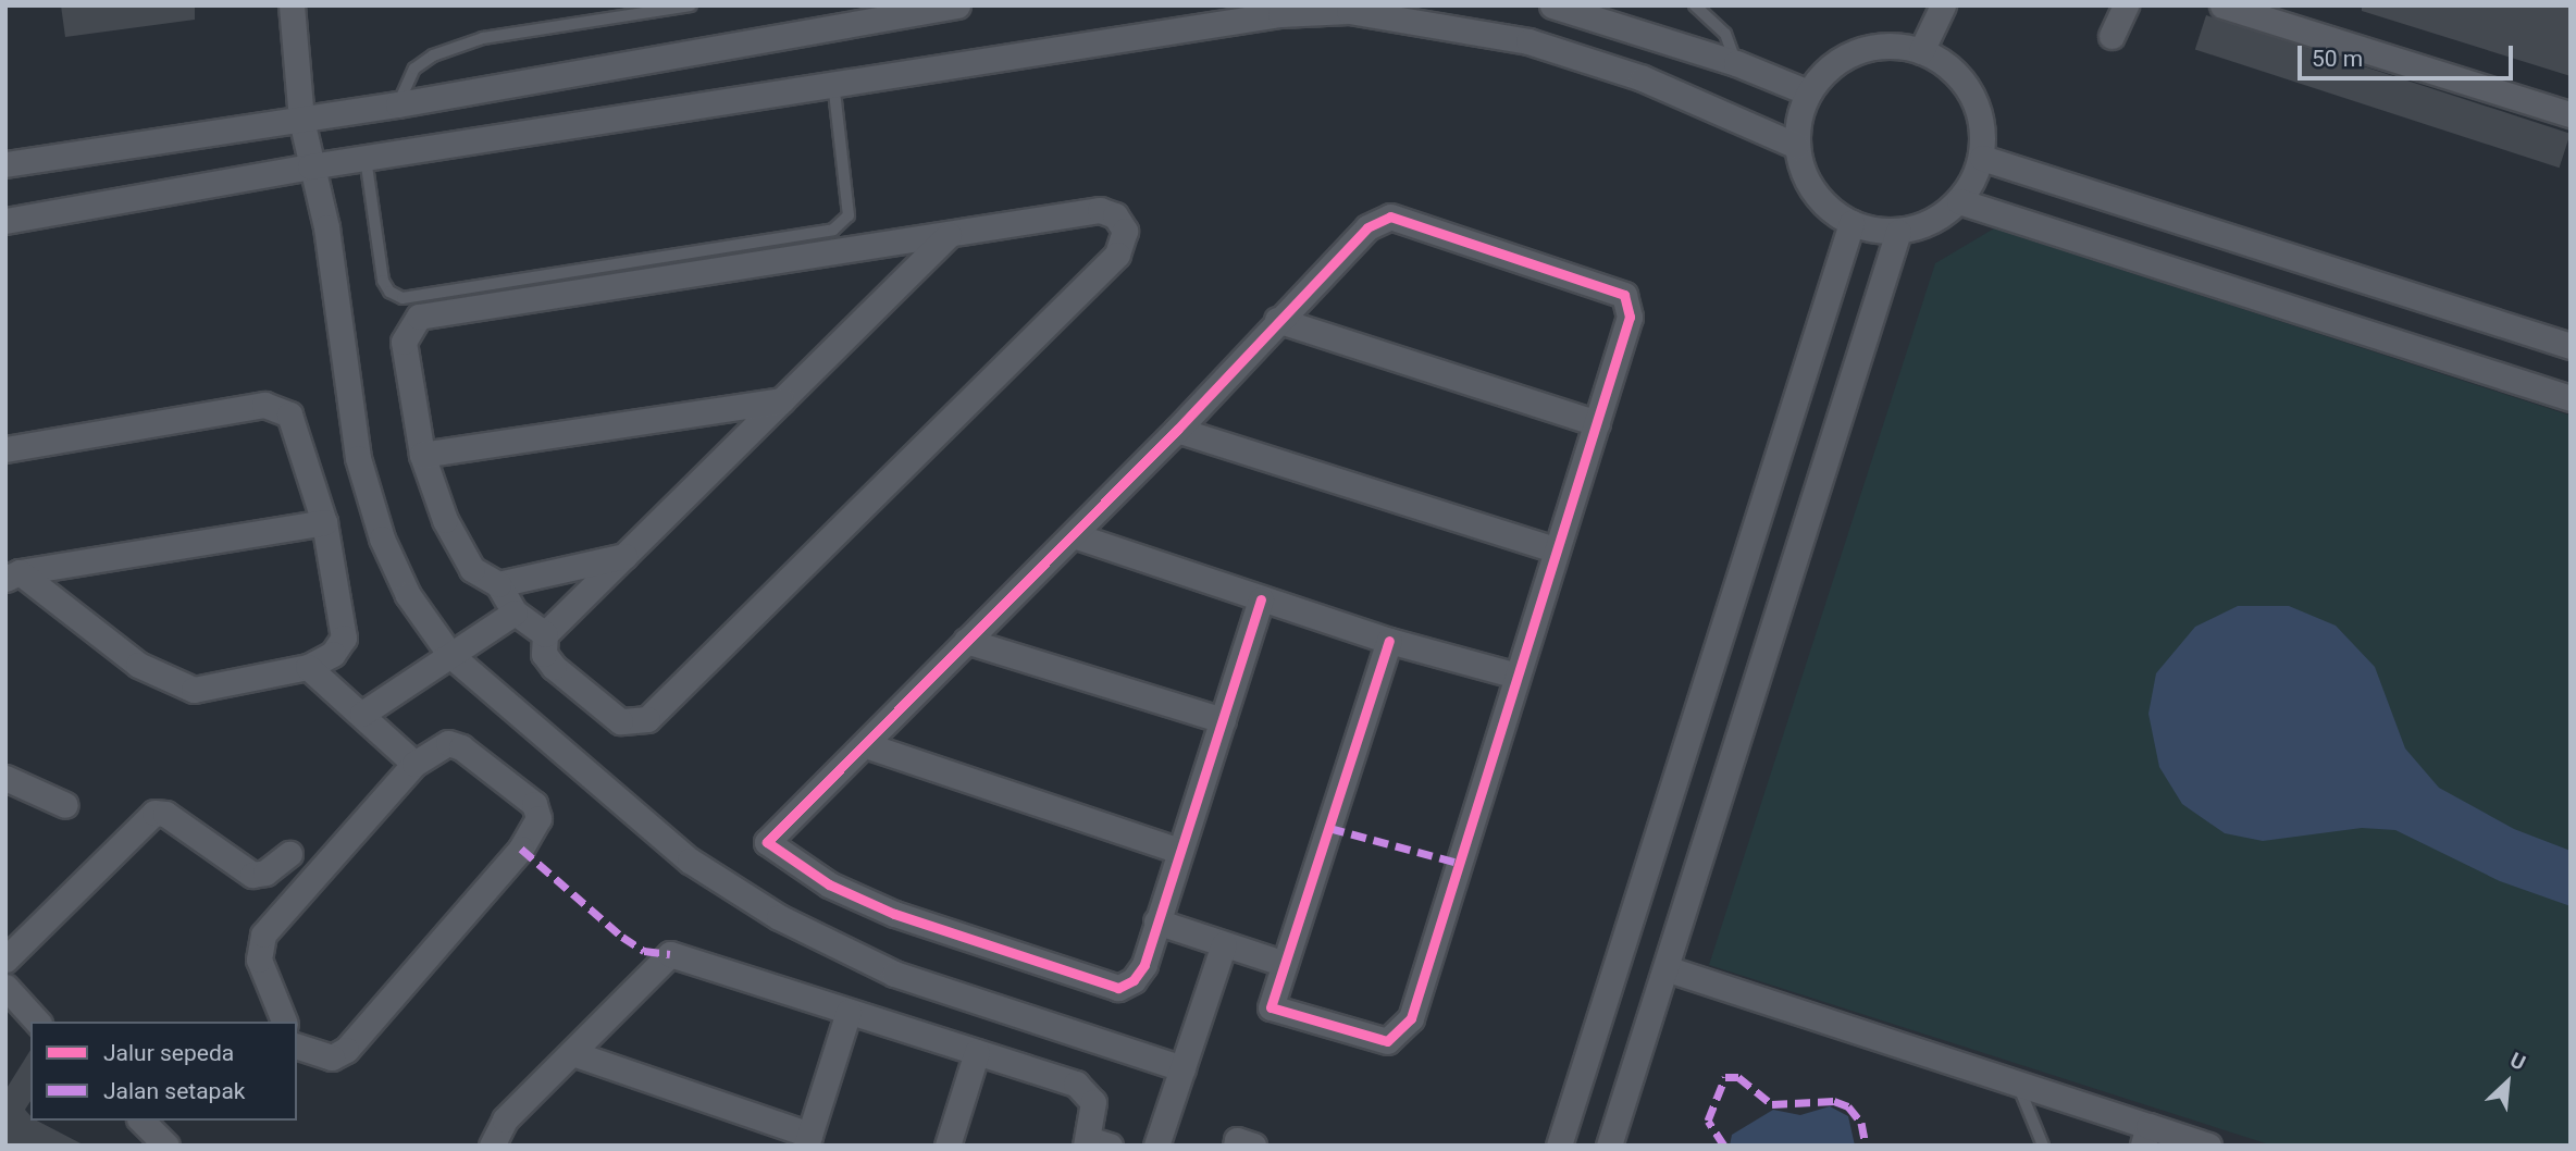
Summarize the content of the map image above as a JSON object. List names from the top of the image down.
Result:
{
  "legend": ["Jalur sepeda", "Jalan setapak"],
  "scale_bar": "50 m",
  "north": "top right"
}
